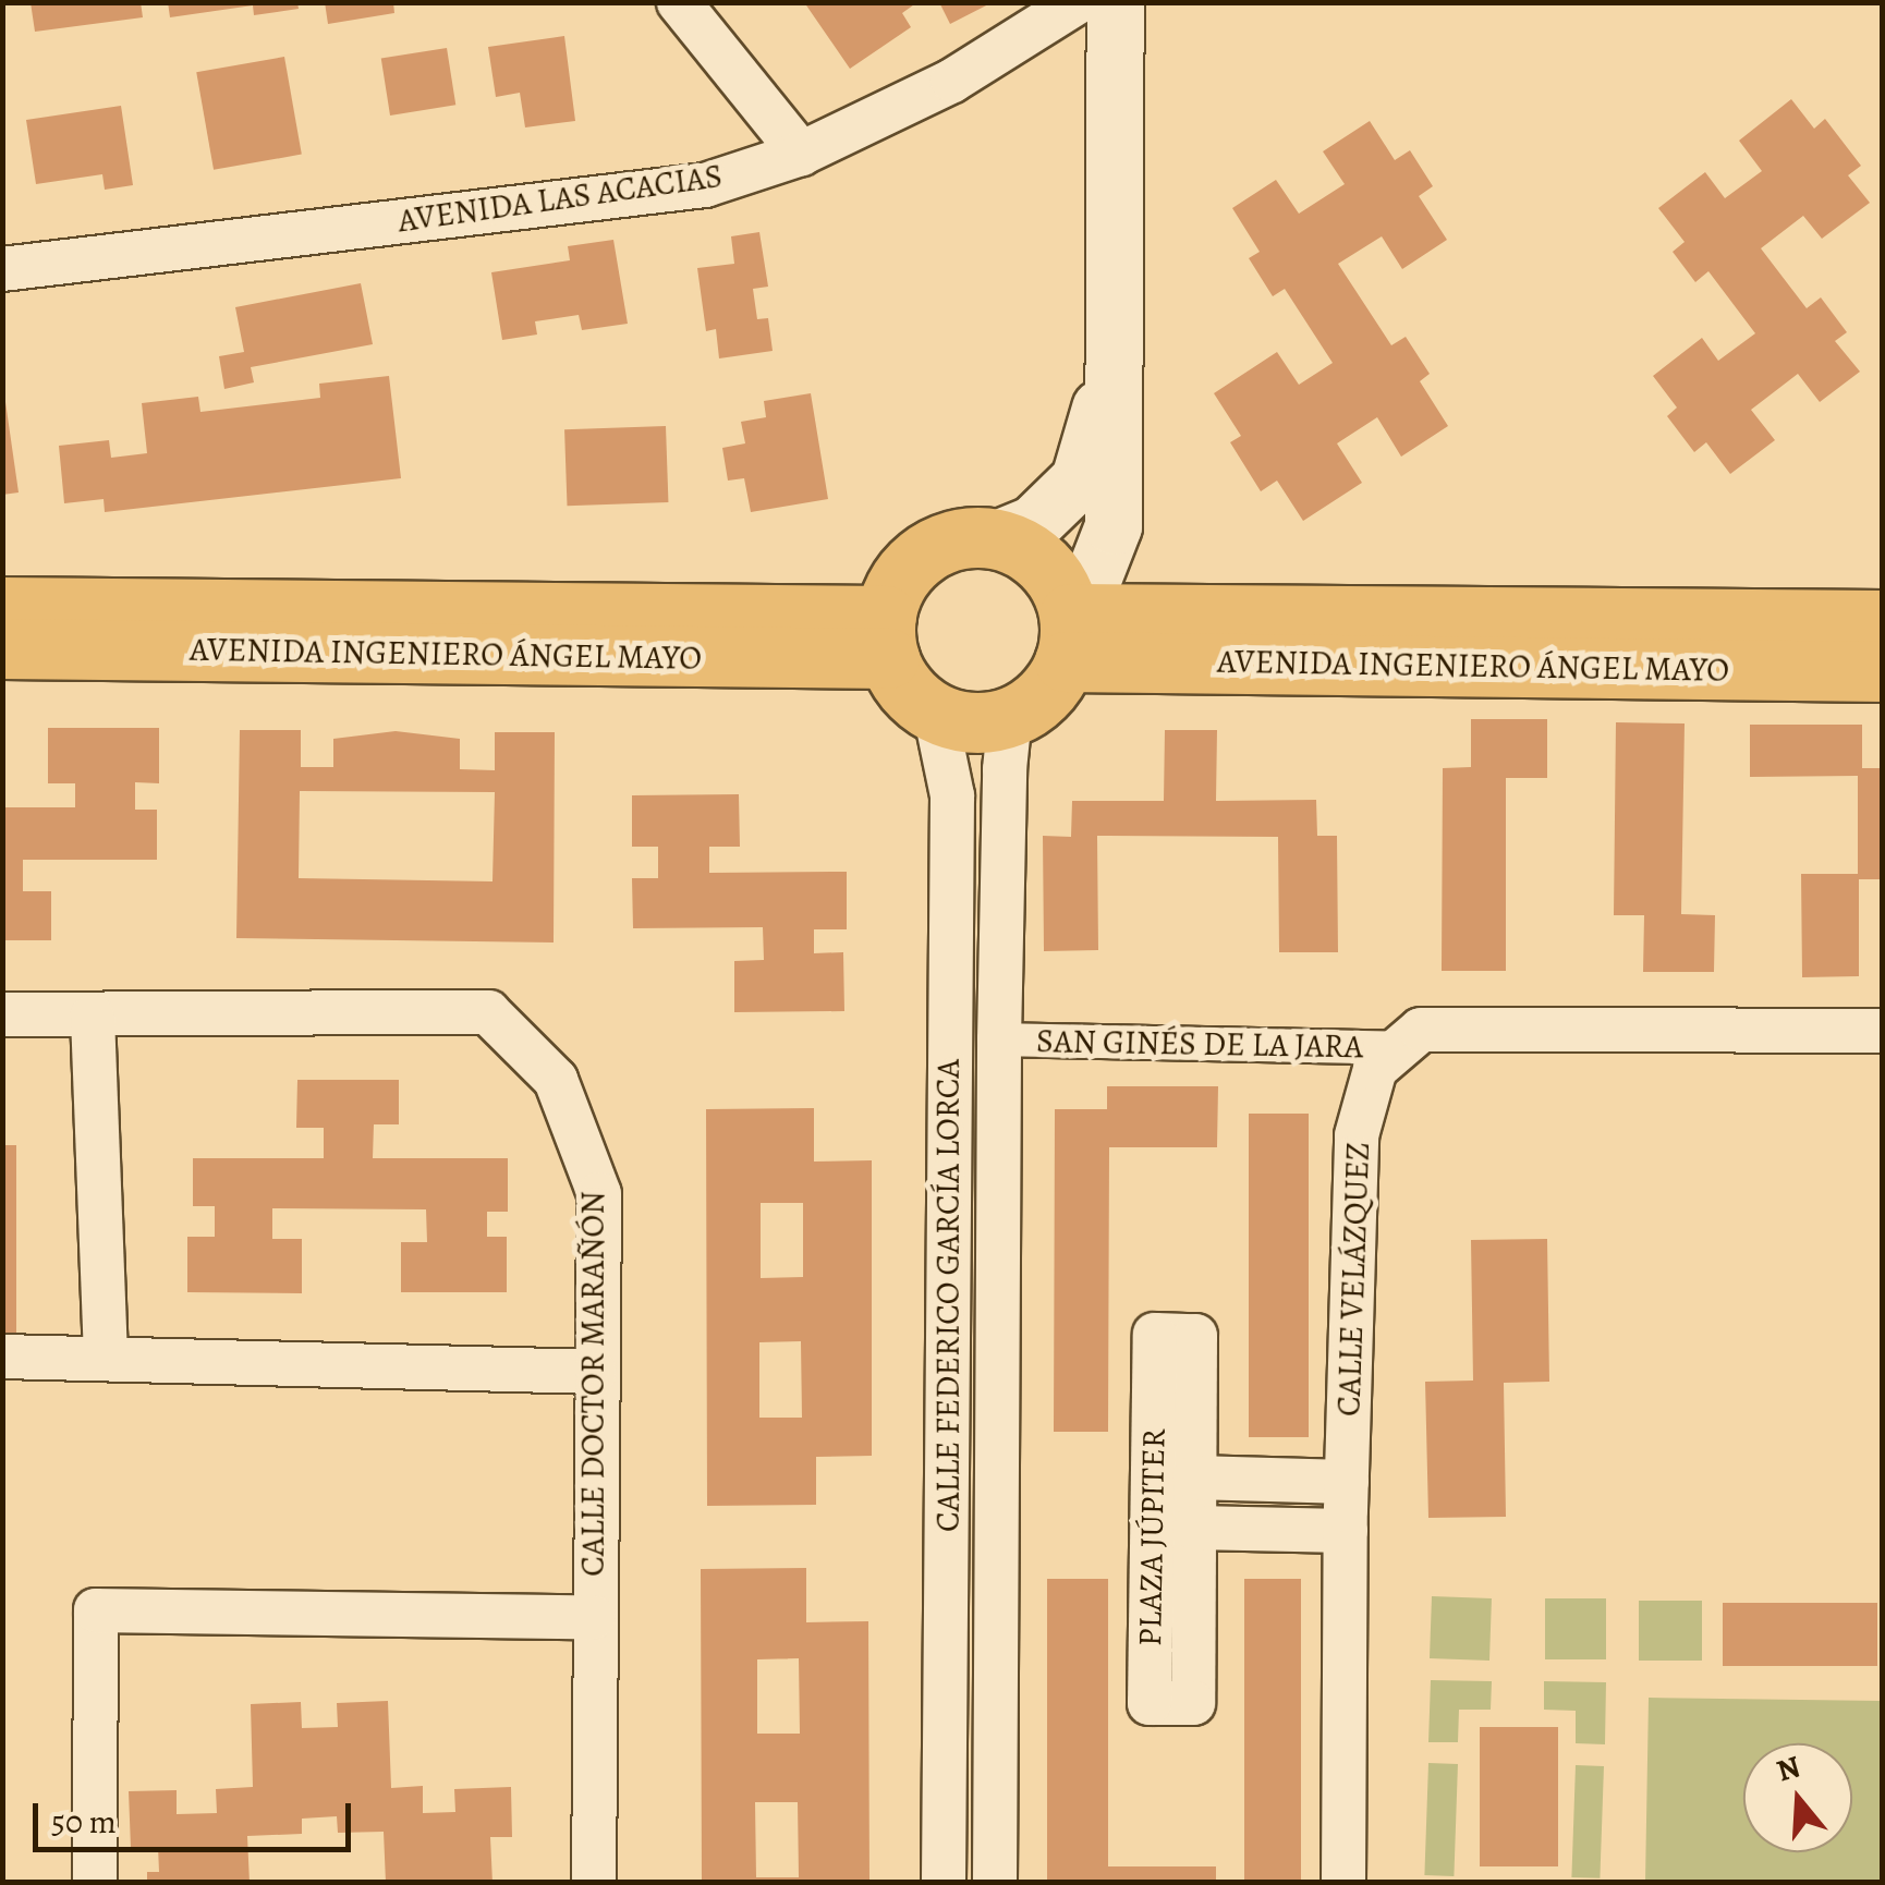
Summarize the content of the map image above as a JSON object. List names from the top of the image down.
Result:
{
  "streets": {
    "main road": ["AVENIDA INGENIERO ÁNGEL MAYO"],
    "street": [
      "AVENIDA LAS ACACIAS",
      "SAN GINÉS DE LA JARA",
      "CALLE VELÁZQUEZ",
      "CALLE FEDERICO GARCÍA LORCA",
      "CALLE DOCTOR MARAÑÓN",
      "PLAZA JÚPITER"
    ]
  },
  "crossings": [
    ["AVENIDA INGENIERO ÁNGEL MAYO", "CALLE FEDERICO GARCÍA LORCA"],
    ["SAN GINÉS DE LA JARA", "CALLE VELÁZQUEZ"],
    ["SAN GINÉS DE LA JARA", "CALLE FEDERICO GARCÍA LORCA"],
    ["CALLE VELÁZQUEZ", "PLAZA JÚPITER"]
  ],
  "scale_bar": "50 m",
  "north": "top"
}
